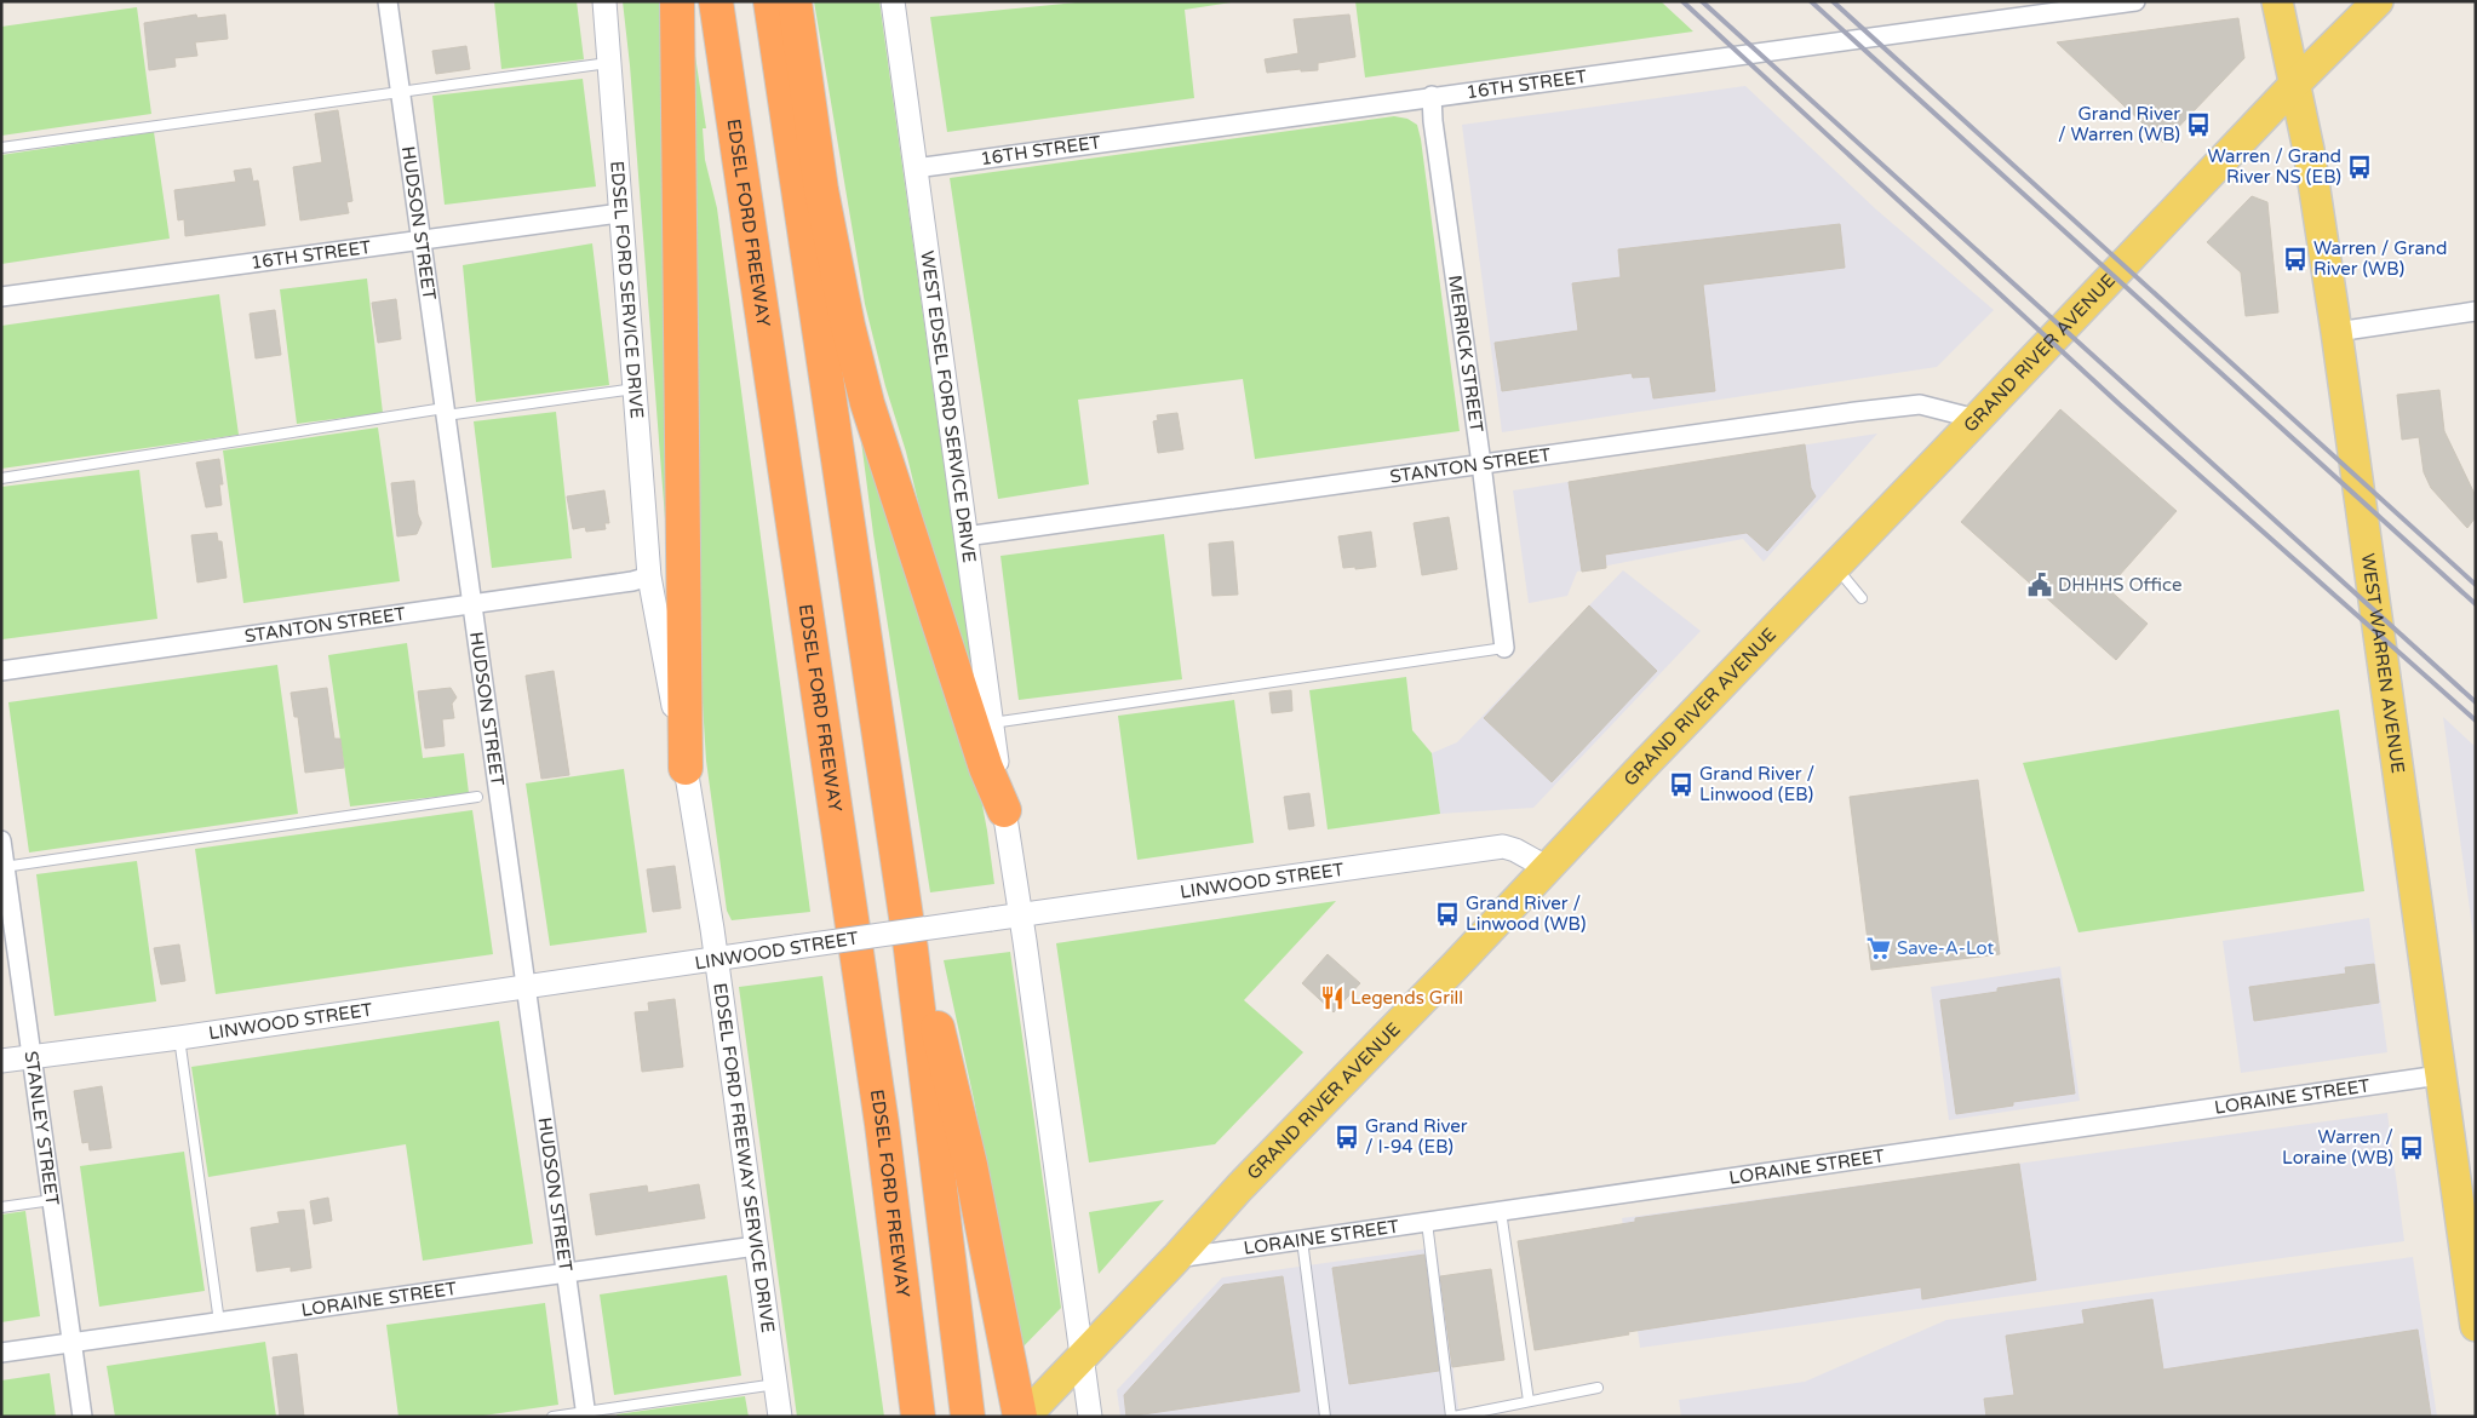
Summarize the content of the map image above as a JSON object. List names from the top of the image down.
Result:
{
  "streets": {
    "highway": ["EDSEL FORD FREEWAY"],
    "main road": ["GRAND RIVER AVENUE", "WEST WARREN AVENUE"],
    "street": [
      "16TH STREET",
      "HUDSON STREET",
      "EDSEL FORD SERVICE DRIVE",
      "MERRICK STREET",
      "WEST EDSEL FORD SERVICE DRIVE",
      "STANTON STREET",
      "LINWOOD STREET",
      "LORAINE STREET",
      "STANLEY STREET",
      "EDSEL FORD FREEWAY SERVICE DRIVE"
    ]
  },
  "crossings": [
    ["16TH STREET", "HUDSON STREET"],
    ["16TH STREET", "EDSEL FORD SERVICE DRIVE"],
    ["16TH STREET", "MERRICK STREET"],
    ["16TH STREET", "WEST EDSEL FORD SERVICE DRIVE"],
    ["HUDSON STREET", "STANTON STREET"],
    ["HUDSON STREET", "LINWOOD STREET"],
    ["HUDSON STREET", "LORAINE STREET"],
    ["EDSEL FORD SERVICE DRIVE", "STANTON STREET"],
    ["EDSEL FORD SERVICE DRIVE", "EDSEL FORD FREEWAY SERVICE DRIVE"],
    ["MERRICK STREET", "STANTON STREET"],
    ["GRAND RIVER AVENUE", "STANTON STREET"],
    ["GRAND RIVER AVENUE", "WEST WARREN AVENUE"],
    ["GRAND RIVER AVENUE", "LINWOOD STREET"],
    ["GRAND RIVER AVENUE", "LORAINE STREET"],
    ["WEST EDSEL FORD SERVICE DRIVE", "STANTON STREET"],
    ["STANTON STREET", "EDSEL FORD FREEWAY SERVICE DRIVE"],
    ["WEST WARREN AVENUE", "LORAINE STREET"],
    ["LINWOOD STREET", "STANLEY STREET"],
    ["LINWOOD STREET", "EDSEL FORD FREEWAY SERVICE DRIVE"],
    ["LORAINE STREET", "STANLEY STREET"],
    ["LORAINE STREET", "EDSEL FORD FREEWAY SERVICE DRIVE"]
  ],
  "places": {
    "bus stop": [
      "Grand River / Warren (WB)",
      "Warren / Grand River NS (EB)",
      "Warren / Grand River (WB)",
      "Grand River / Linwood (EB)",
      "Grand River / Linwood (WB)",
      "Grand River / I-94 (EB)",
      "Warren / Loraine (WB)"
    ],
    "public building": ["DHHHS Office"],
    "supermarket": ["Save-A-Lot"],
    "restaurant": ["Legends Grill"]
  }
}
